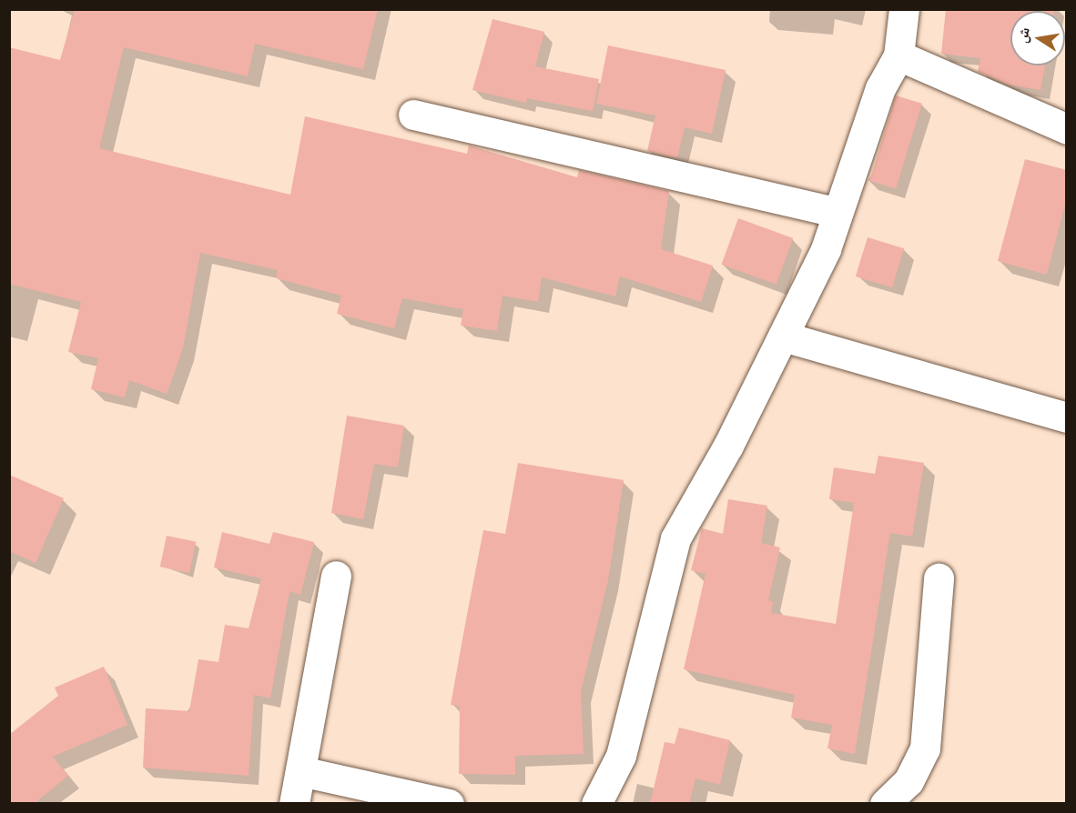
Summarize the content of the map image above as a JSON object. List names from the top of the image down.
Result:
{
  "north": "left"
}
